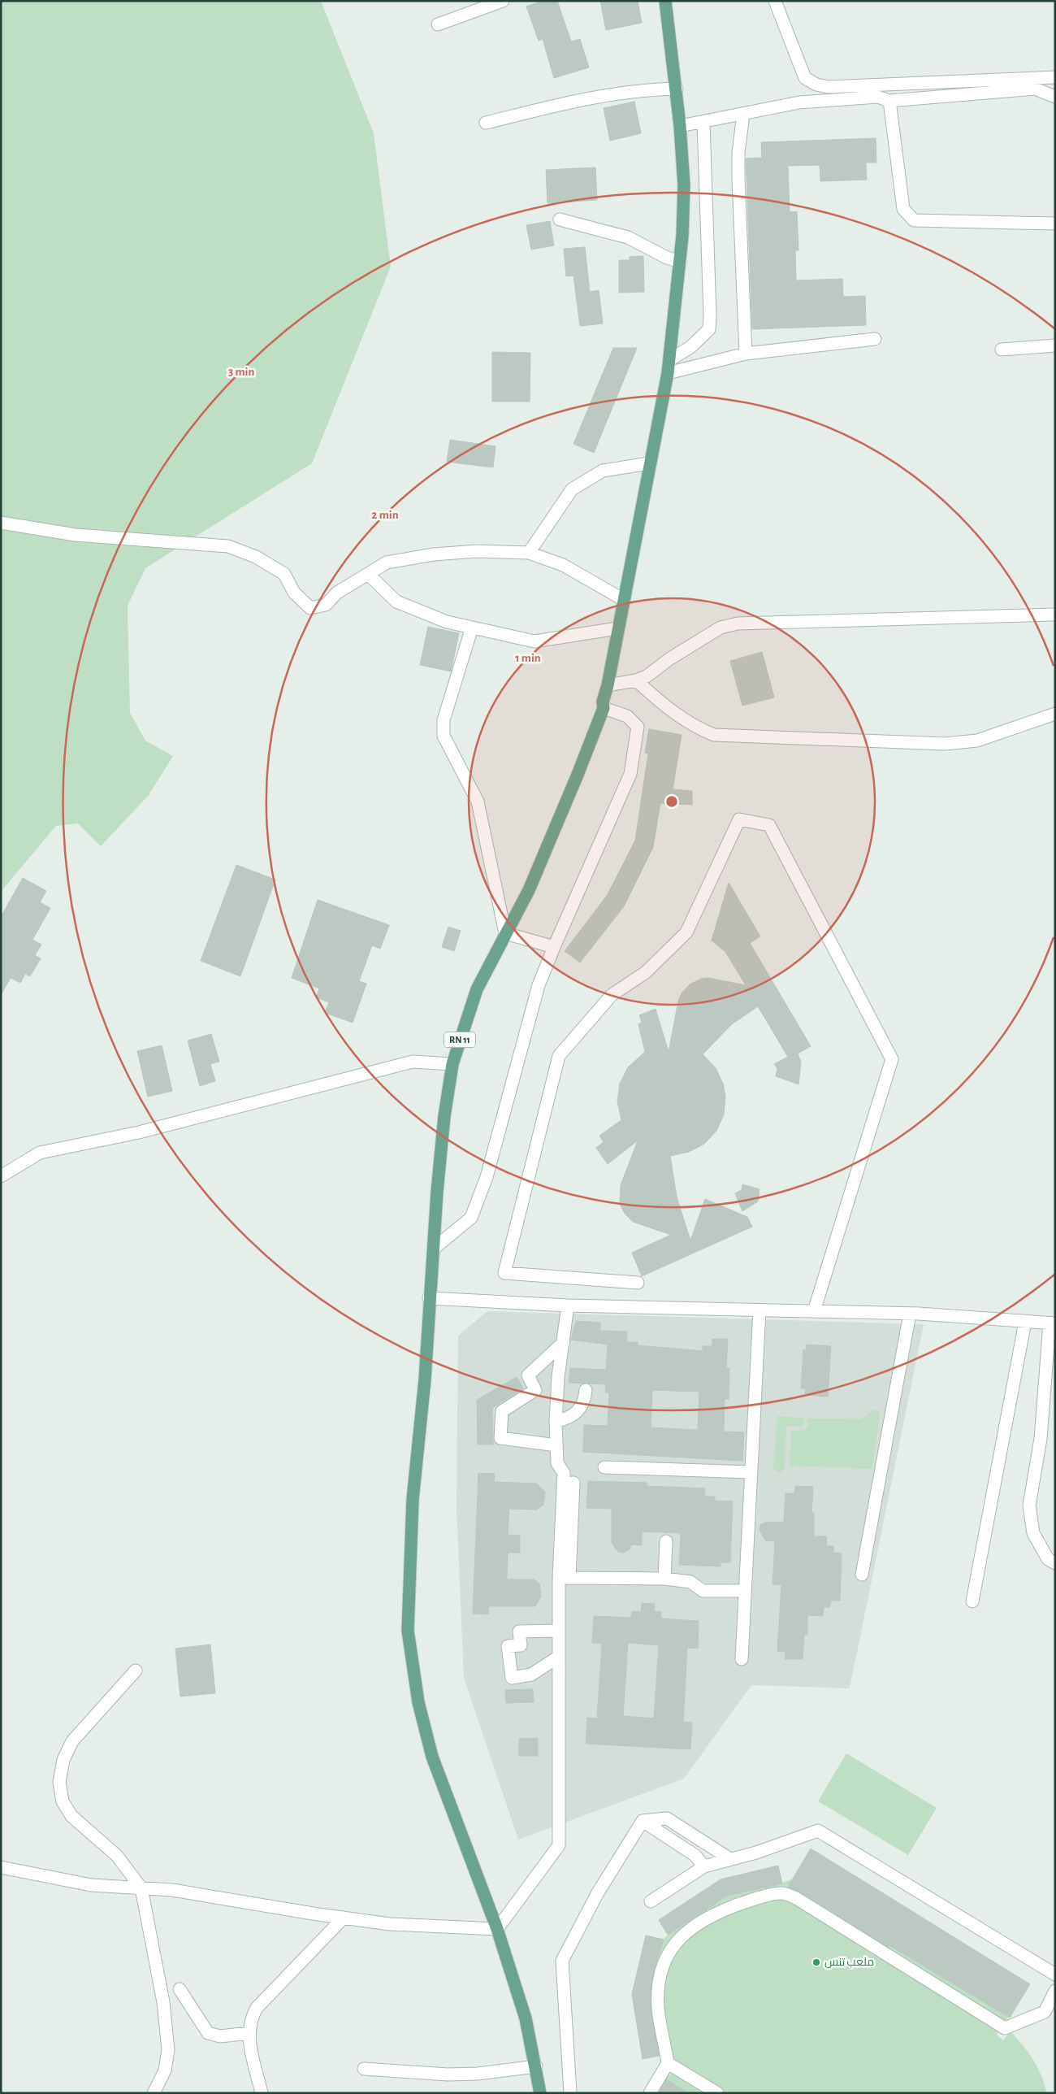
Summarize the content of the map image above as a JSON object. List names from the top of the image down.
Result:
{
  "streets": {
    "main road": ["RN 11"]
  },
  "places": ["ملعب تنس"],
  "rings": ["3 min", "2 min", "1 min"]
}
